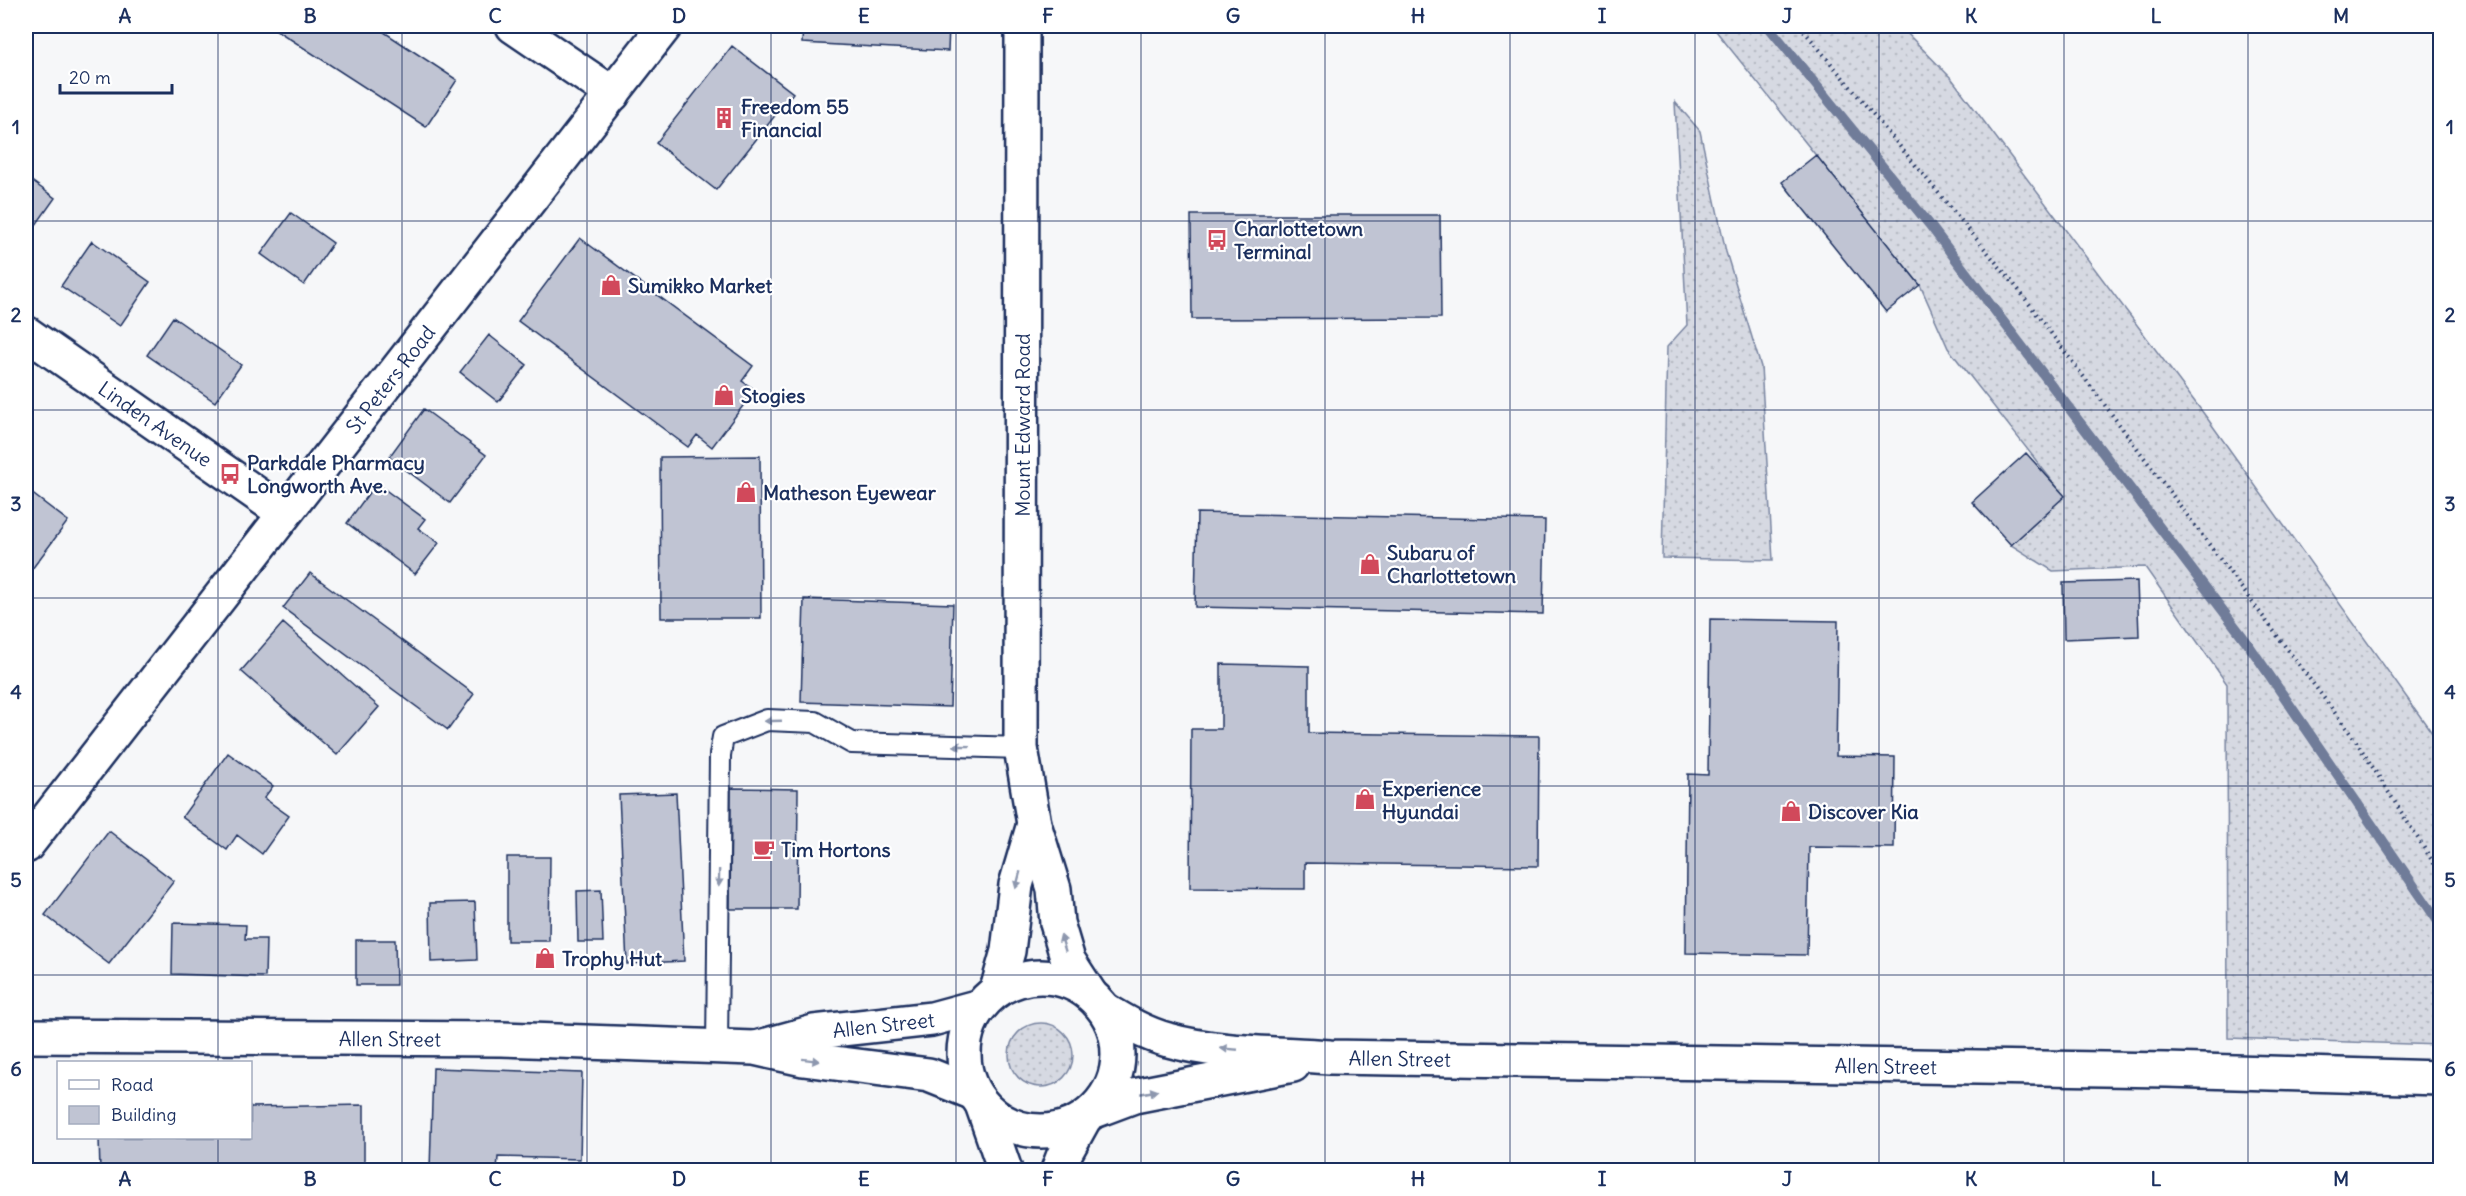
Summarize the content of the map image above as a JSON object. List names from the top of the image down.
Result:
{
  "streets": {
    "street": [
      "St Peters Road",
      "Linden Avenue",
      "Mount Edward Road",
      "Allen Street"
    ]
  },
  "crossings": [
    ["St Peters Road", "Linden Avenue"],
    ["Mount Edward Road", "Allen Street"]
  ],
  "places": {
    "building": ["Freedom 55 Financial"],
    "bus stop": ["Charlottetown Terminal", "Parkdale Pharmacy Longworth Ave."],
    "shop": [
      "Sumikko Market",
      "Stogies",
      "Matheson Eyewear",
      "Subaru of Charlottetown",
      "Experience Hyundai",
      "Discover Kia",
      "Trophy Hut"
    ],
    "cafe": ["Tim Hortons"]
  },
  "legend": ["Road", "Building"],
  "scale_bar": "20 m",
  "grid": {
    "columns": [
      "A",
      "B",
      "C",
      "D",
      "E",
      "F",
      "G",
      "H",
      "I",
      "J",
      "K",
      "L",
      "M"
    ],
    "rows": [
      "1",
      "2",
      "3",
      "4",
      "5",
      "6"
    ]
  }
}
